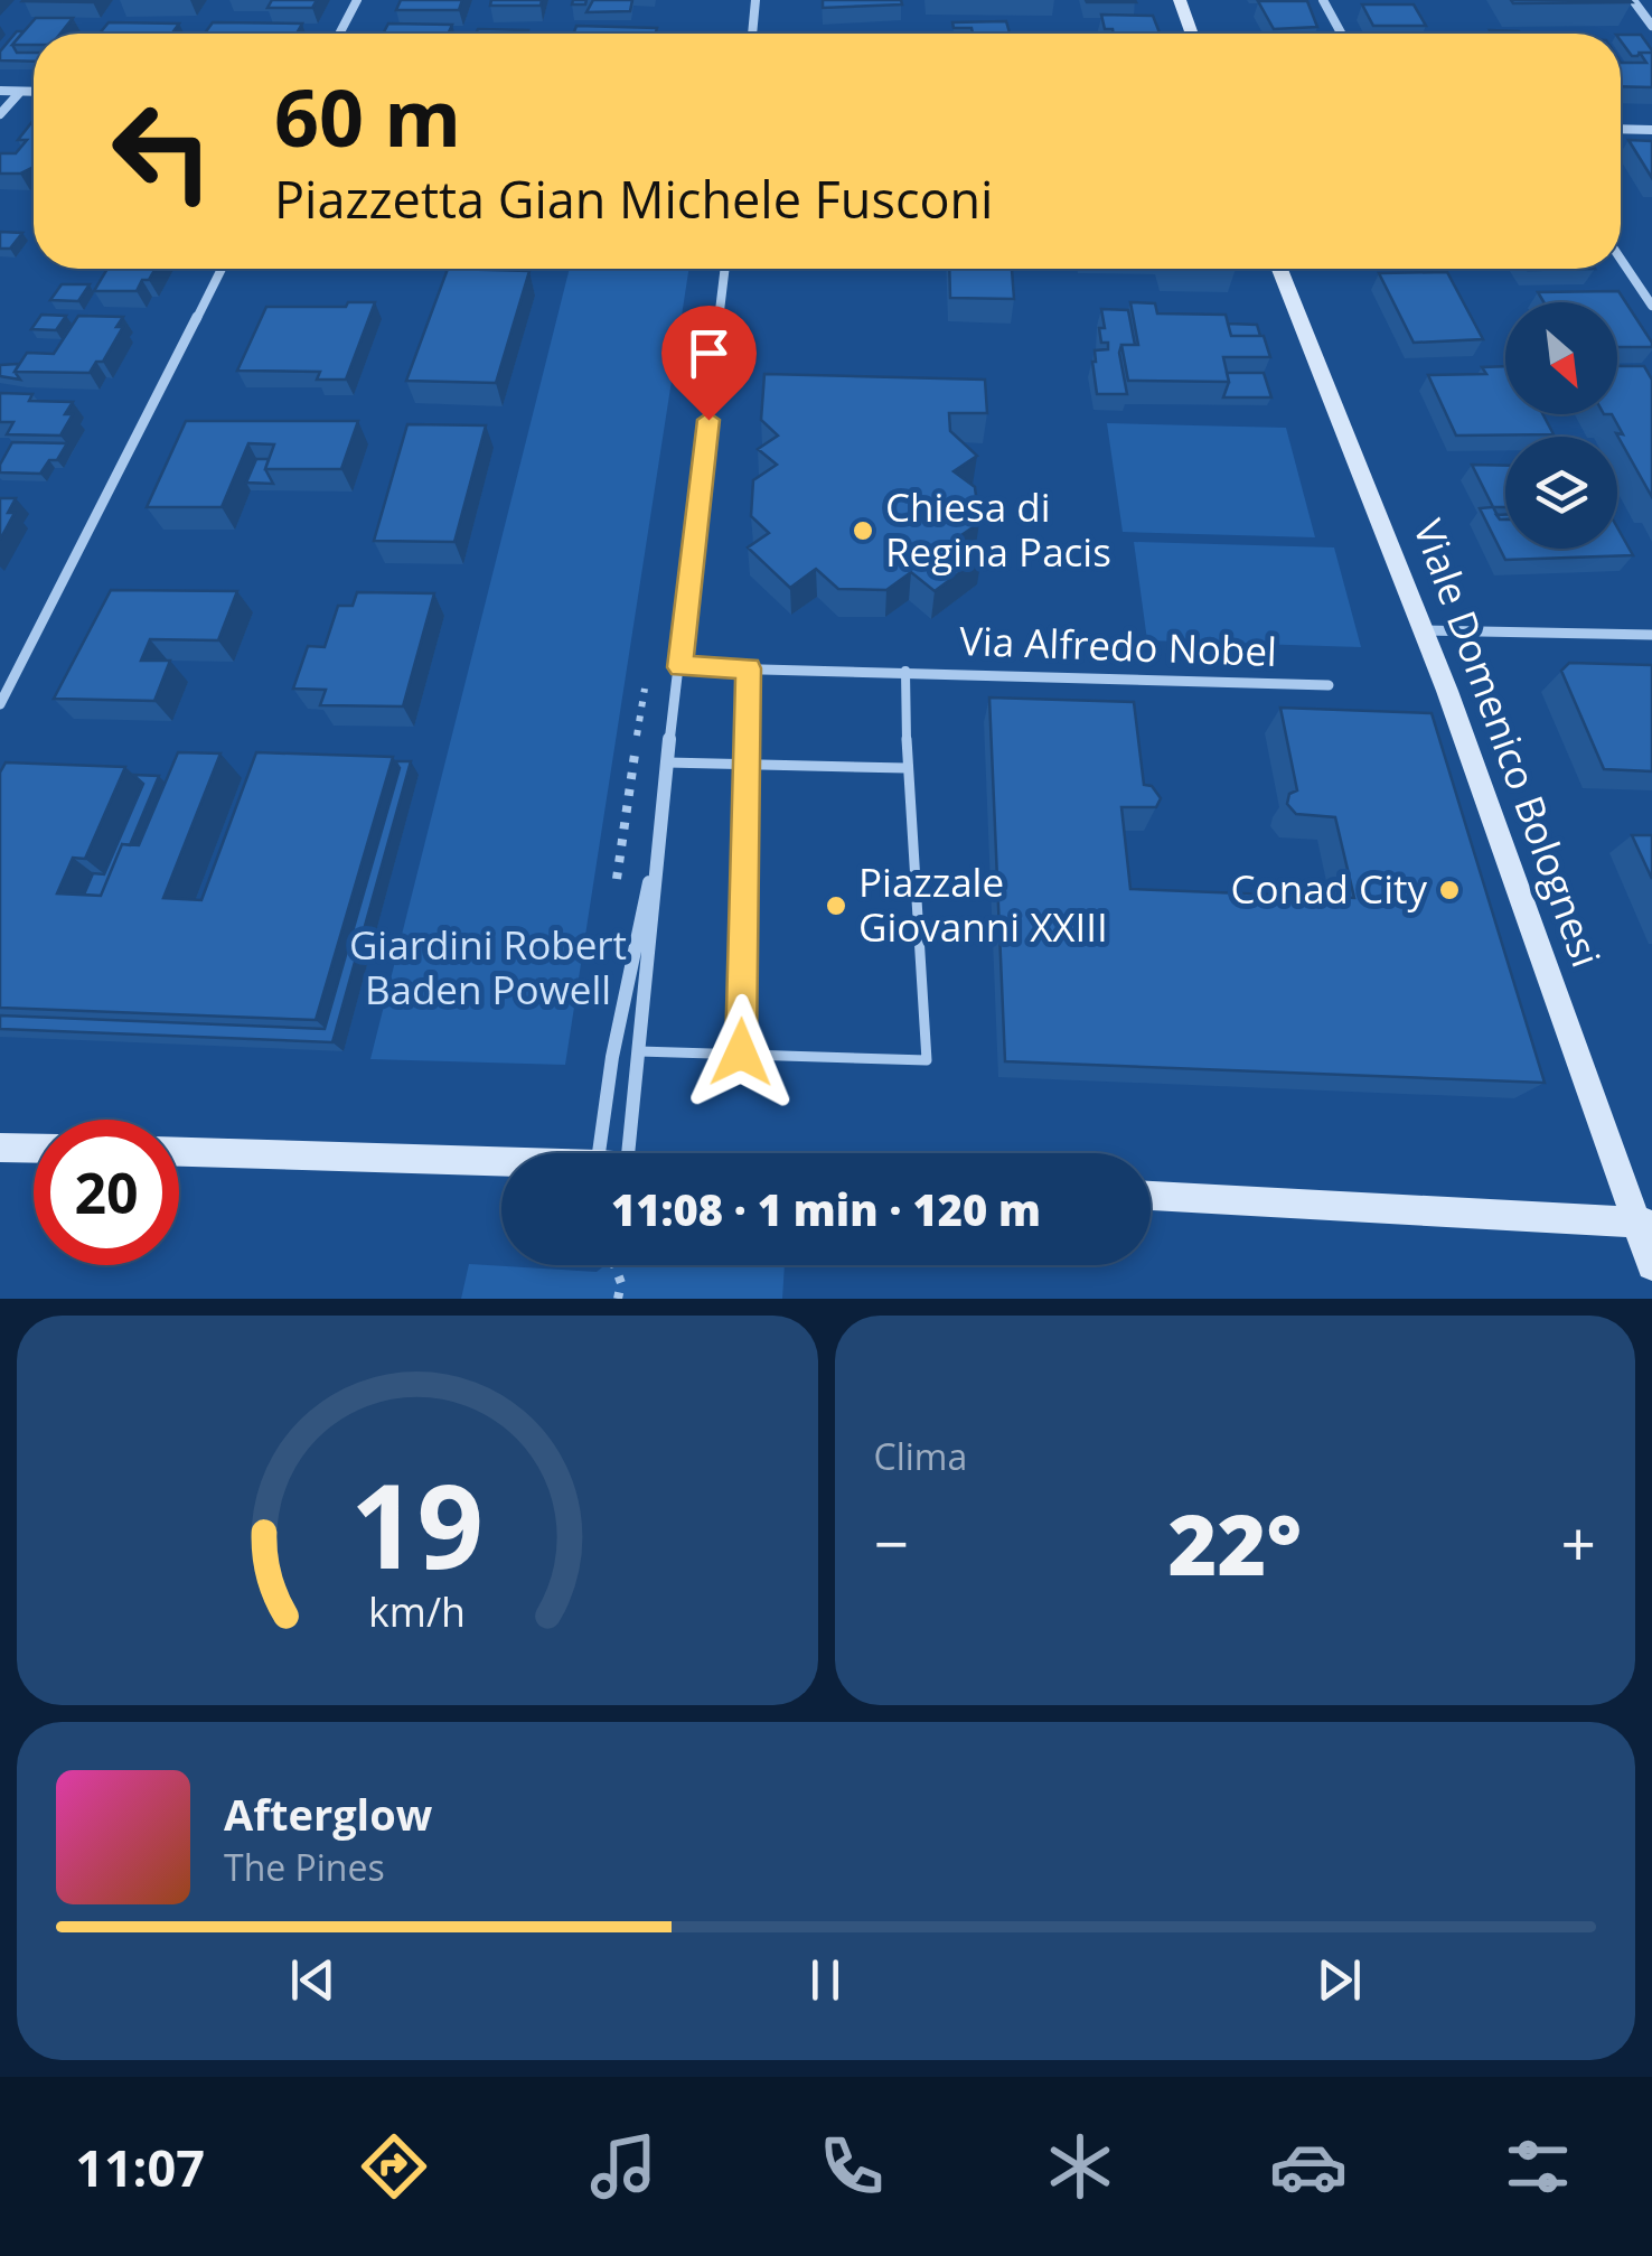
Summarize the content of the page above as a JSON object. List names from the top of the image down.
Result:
{
  "streets": {
    "street": ["Via Alfredo Nobel", "Viale Domenico Bolognesi"]
  },
  "parks": ["Giardini Robert Baden Powell"],
  "places": ["Chiesa di Regina Pacis", "Conad City", "Piazzale Giovanni XXIII"],
  "north": "bottom right",
  "page": {
    "turn": ["60 m", "Piazzetta Gian Michele Fusconi"],
    "limit": "20",
    "trip": "11:08 · 1 min · 120 m",
    "tile": "Clima",
    "heat": ["−", "22°", "+"],
    "song": ["Afterglow", "The Pines"],
    "tabs": "11:07",
    "gauge": ["19", "km/h"]
  }
}
